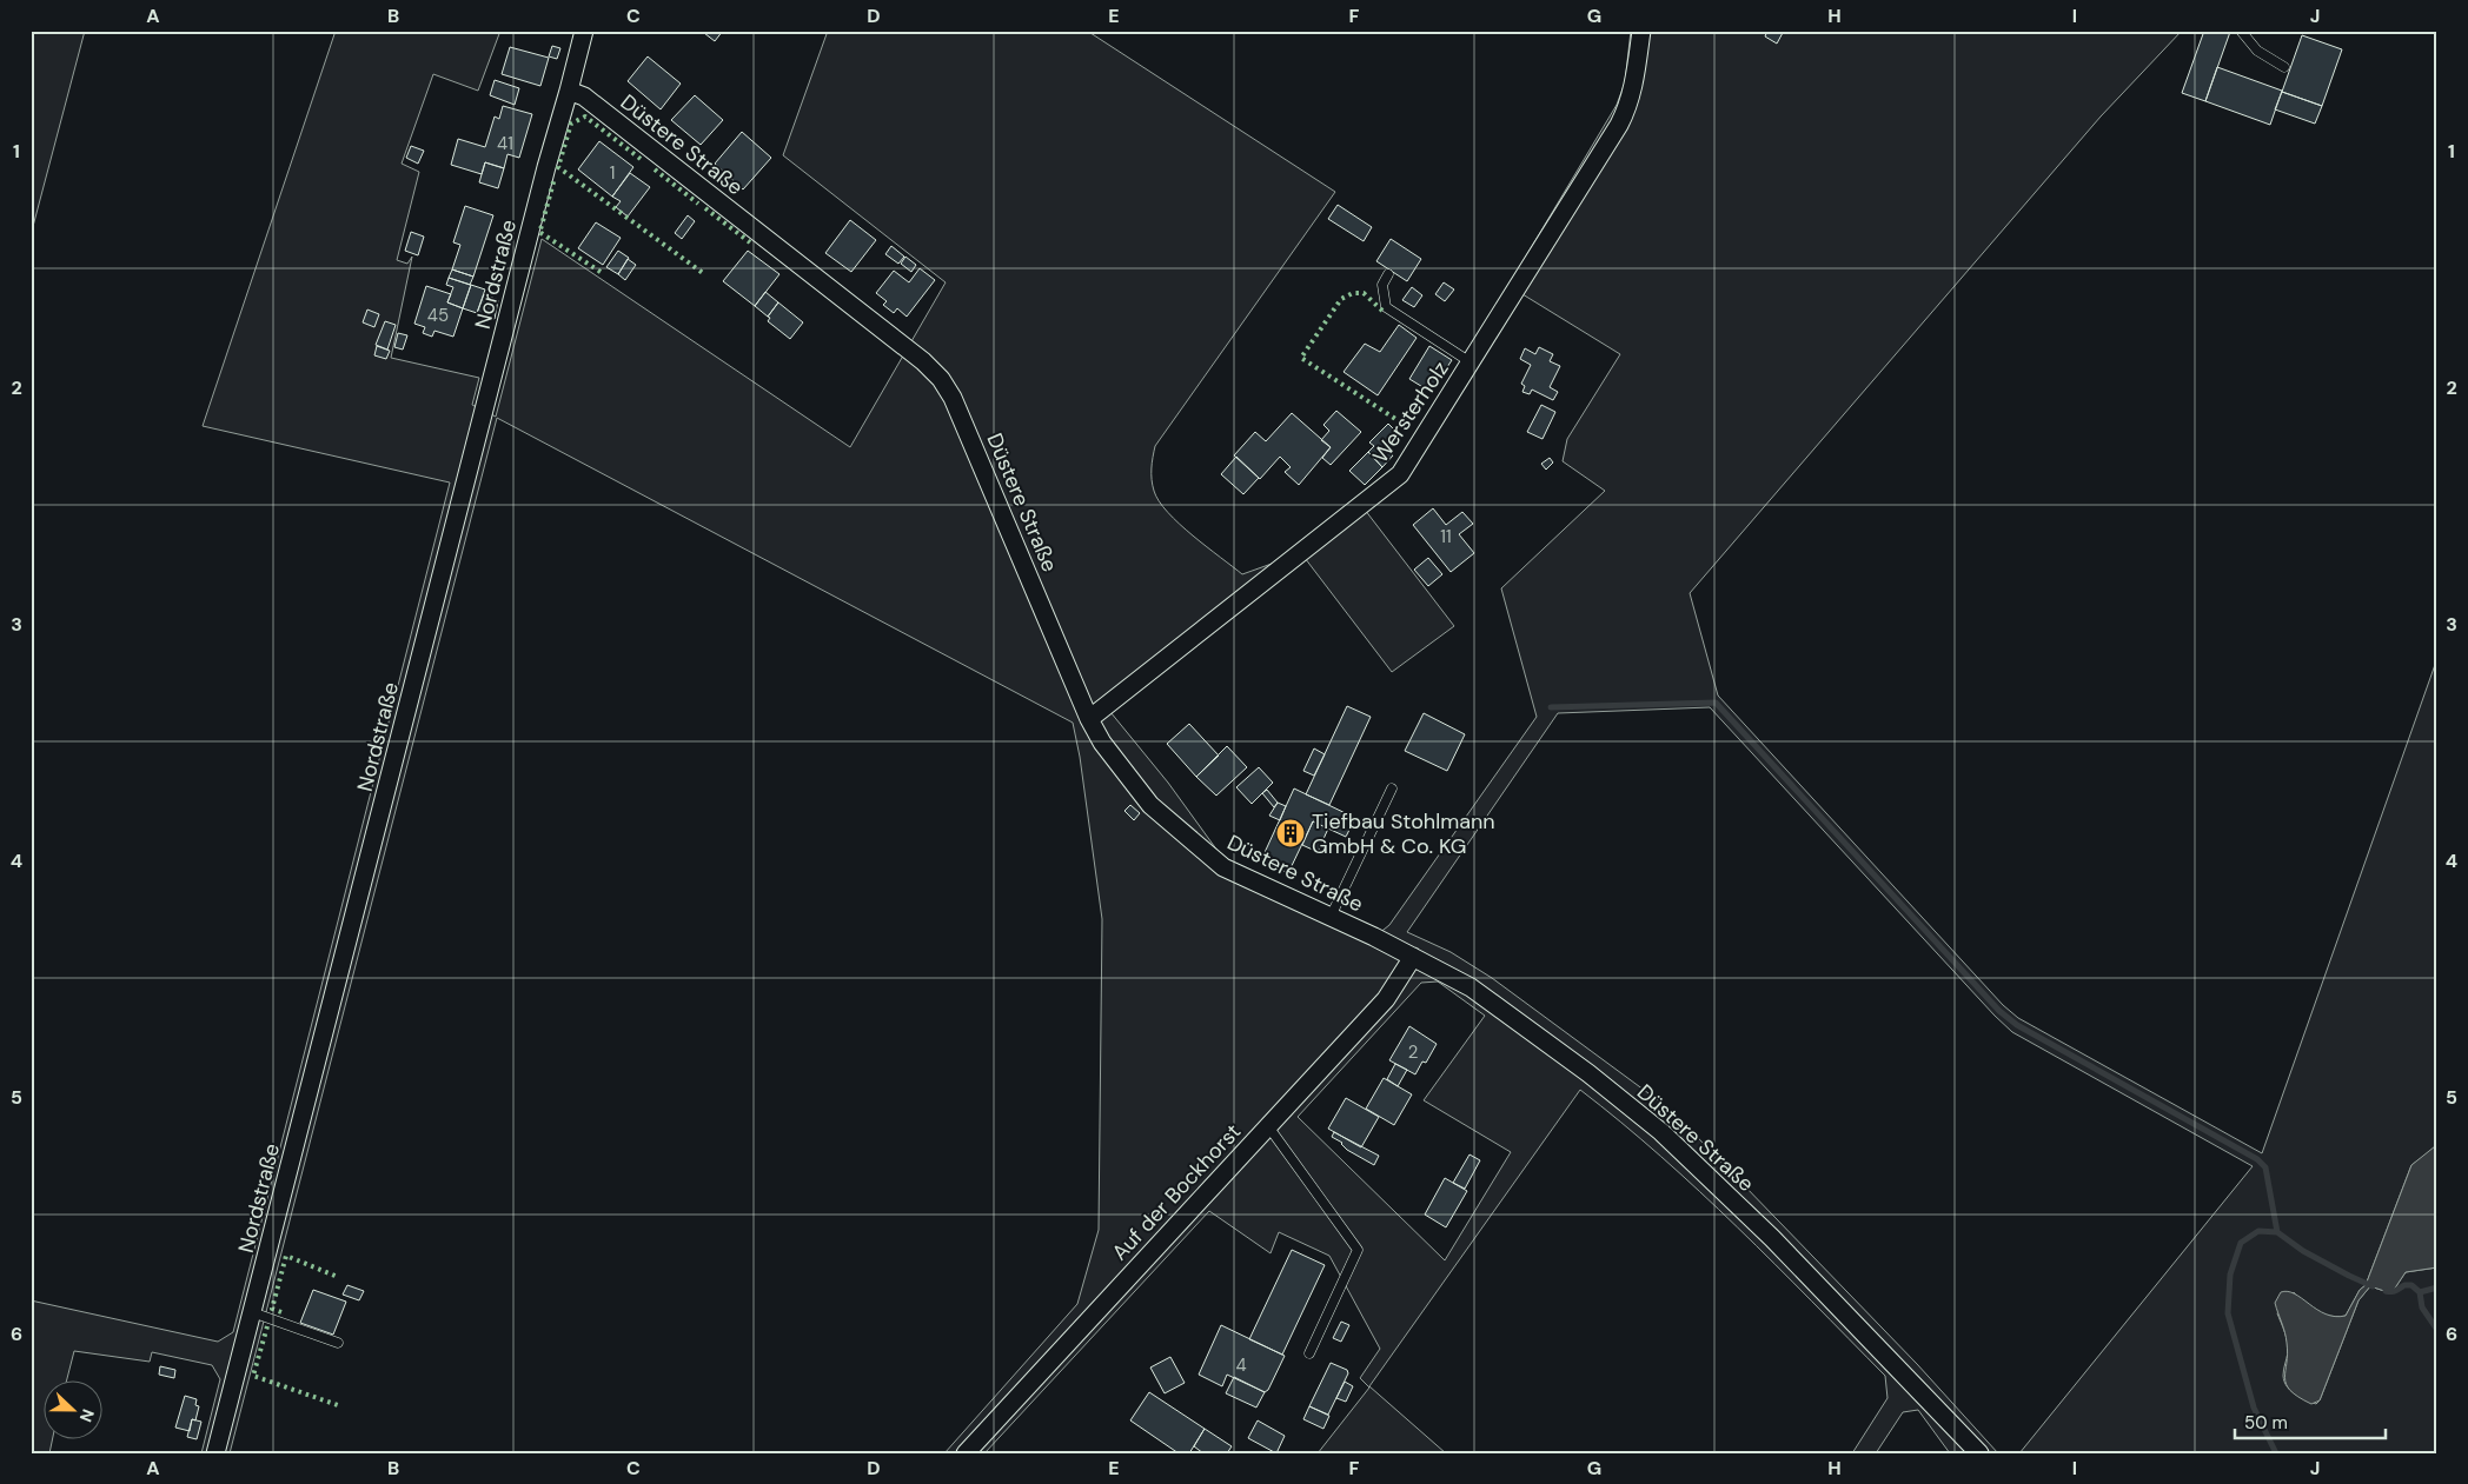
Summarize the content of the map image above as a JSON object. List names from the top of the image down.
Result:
{
  "streets": {
    "street": [
      "Düstere Straße",
      "Nordstraße",
      "Wersterholz",
      "Auf der Bockhorst"
    ]
  },
  "crossings": [
    ["Düstere Straße", "Nordstraße"],
    ["Düstere Straße", "Wersterholz"],
    ["Düstere Straße", "Auf der Bockhorst"]
  ],
  "places": {
    "building": ["Tiefbau Stohlmann GmbH & Co. KG"]
  },
  "house_numbers": [
    "41",
    "1",
    "45",
    "11",
    "2",
    "4"
  ],
  "scale_bar": "50 m",
  "north": "right",
  "grid": {
    "columns": [
      "A",
      "B",
      "C",
      "D",
      "E",
      "F",
      "G",
      "H",
      "I",
      "J"
    ],
    "rows": [
      "1",
      "2",
      "3",
      "4",
      "5",
      "6"
    ]
  }
}
